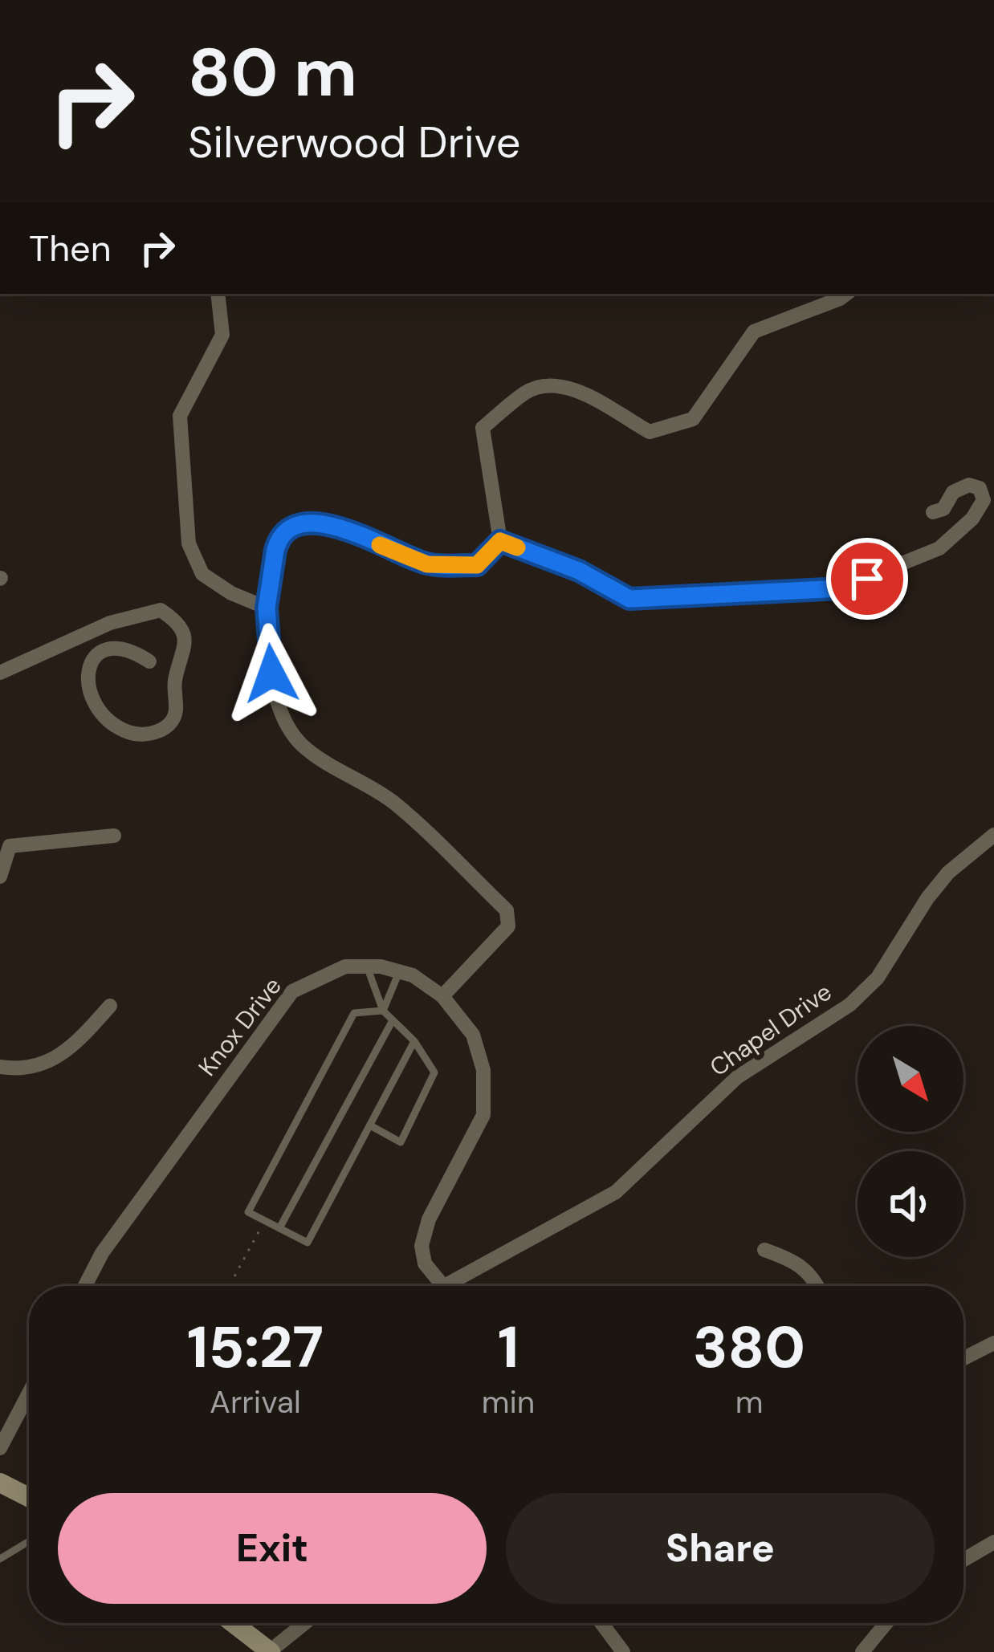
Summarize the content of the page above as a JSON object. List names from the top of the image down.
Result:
{
  "streets": {
    "street": ["Knox Drive", "Chapel Drive"]
  },
  "north": "bottom right",
  "page": {
    "turn": ["80 m", "Silverwood Drive"],
    "then": "Then",
    "eta": [
      "15:27",
      "Arrival",
      "1",
      "min",
      "380",
      "m"
    ],
    "buttons": ["Exit", "Share"]
  }
}
